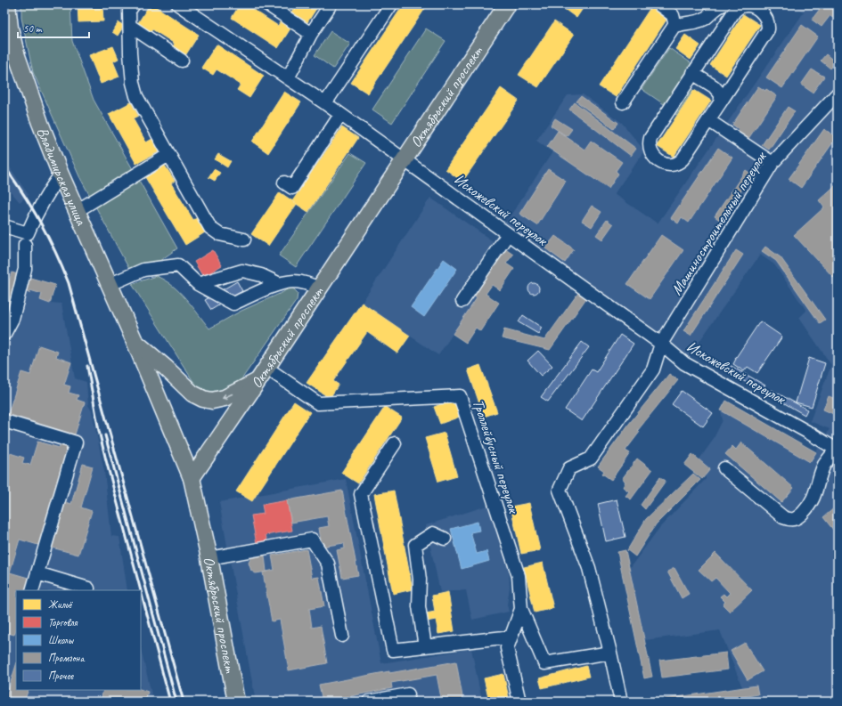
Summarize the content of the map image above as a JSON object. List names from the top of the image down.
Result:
{
  "streets": {
    "main road": ["Октябрьский проспект", "Владимирская улица"],
    "street": ["Искожевский переулок", "Машиностроительный переулок", "Троллейбусный переулок"]
  },
  "crossings": [
    ["Октябрьский проспект", "Владимирская улица"],
    ["Октябрьский проспект", "Искожевский переулок"],
    ["Октябрьский проспект", "Троллейбусный переулок"],
    ["Владимирская улица", "Троллейбусный переулок"],
    ["Искожевский переулок", "Машиностроительный переулок"]
  ],
  "legend": [
    "Жильё",
    "Торговля",
    "Школы",
    "Промзона",
    "Прочее"
  ],
  "scale_bar": "50 m"
}
